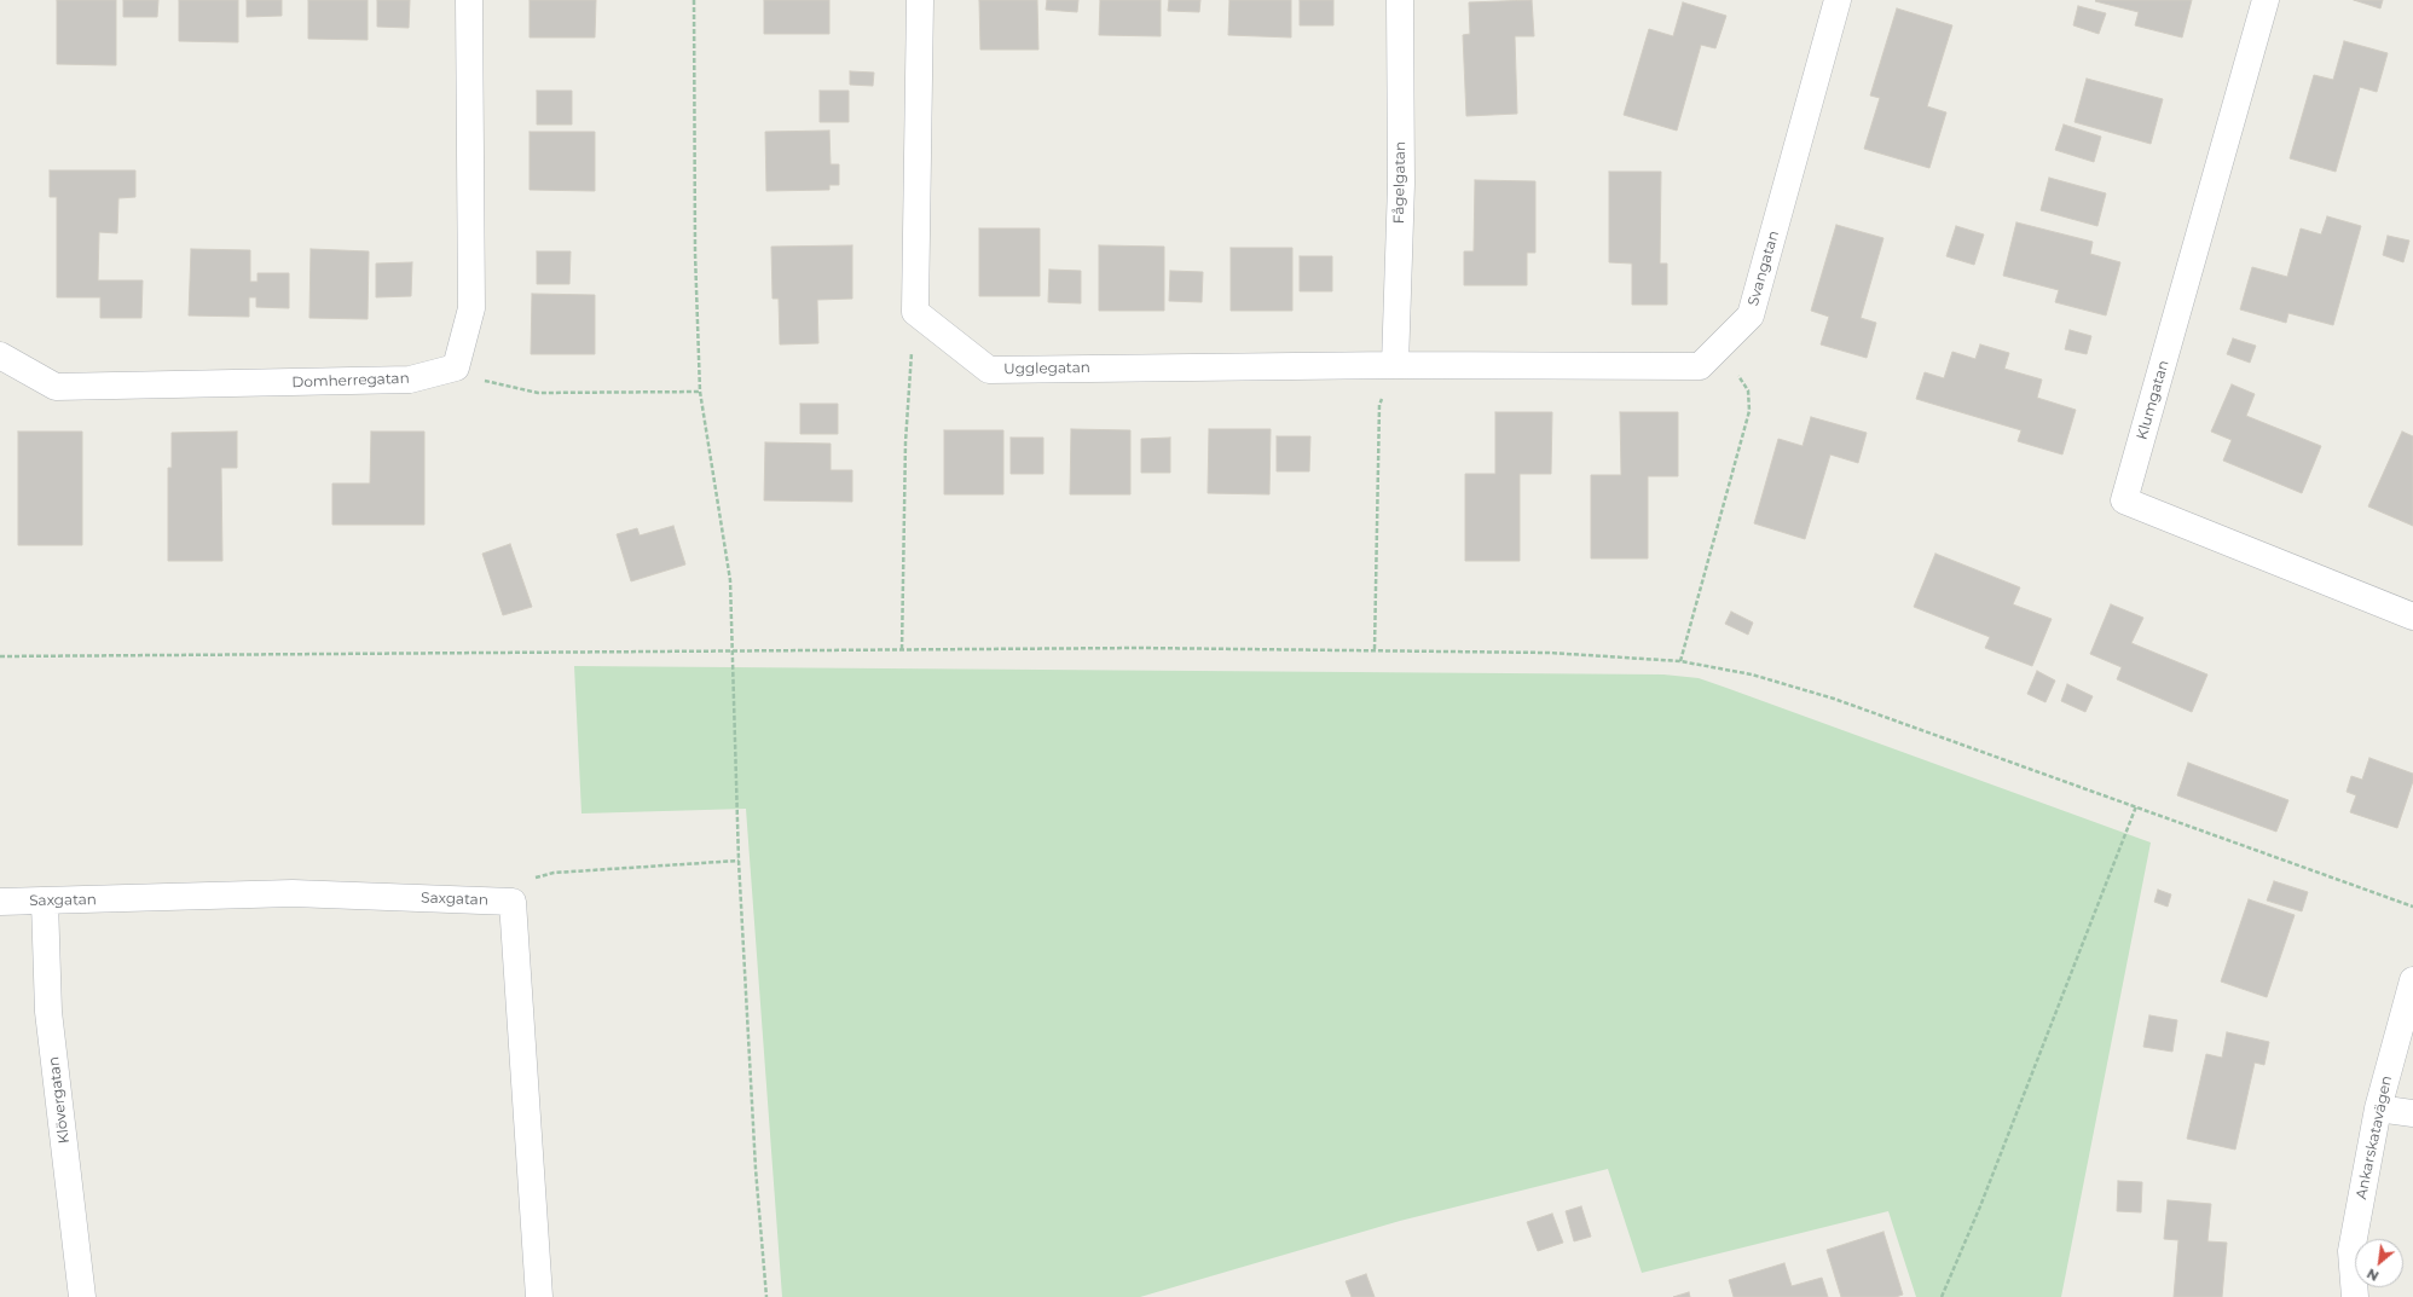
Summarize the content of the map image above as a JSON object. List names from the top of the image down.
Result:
{
  "streets": {
    "street": [
      "Fågelgatan",
      "Svangatan",
      "Ugglegatan",
      "Domherregatan",
      "Klumgatan",
      "Saxgatan",
      "Klövergatan",
      "Ankarskatavägen"
    ]
  },
  "crossings": [
    ["Fågelgatan", "Svangatan"],
    ["Fågelgatan", "Ugglegatan"],
    ["Svangatan", "Ugglegatan"],
    ["Saxgatan", "Klövergatan"]
  ],
  "north": "bottom left"
}
